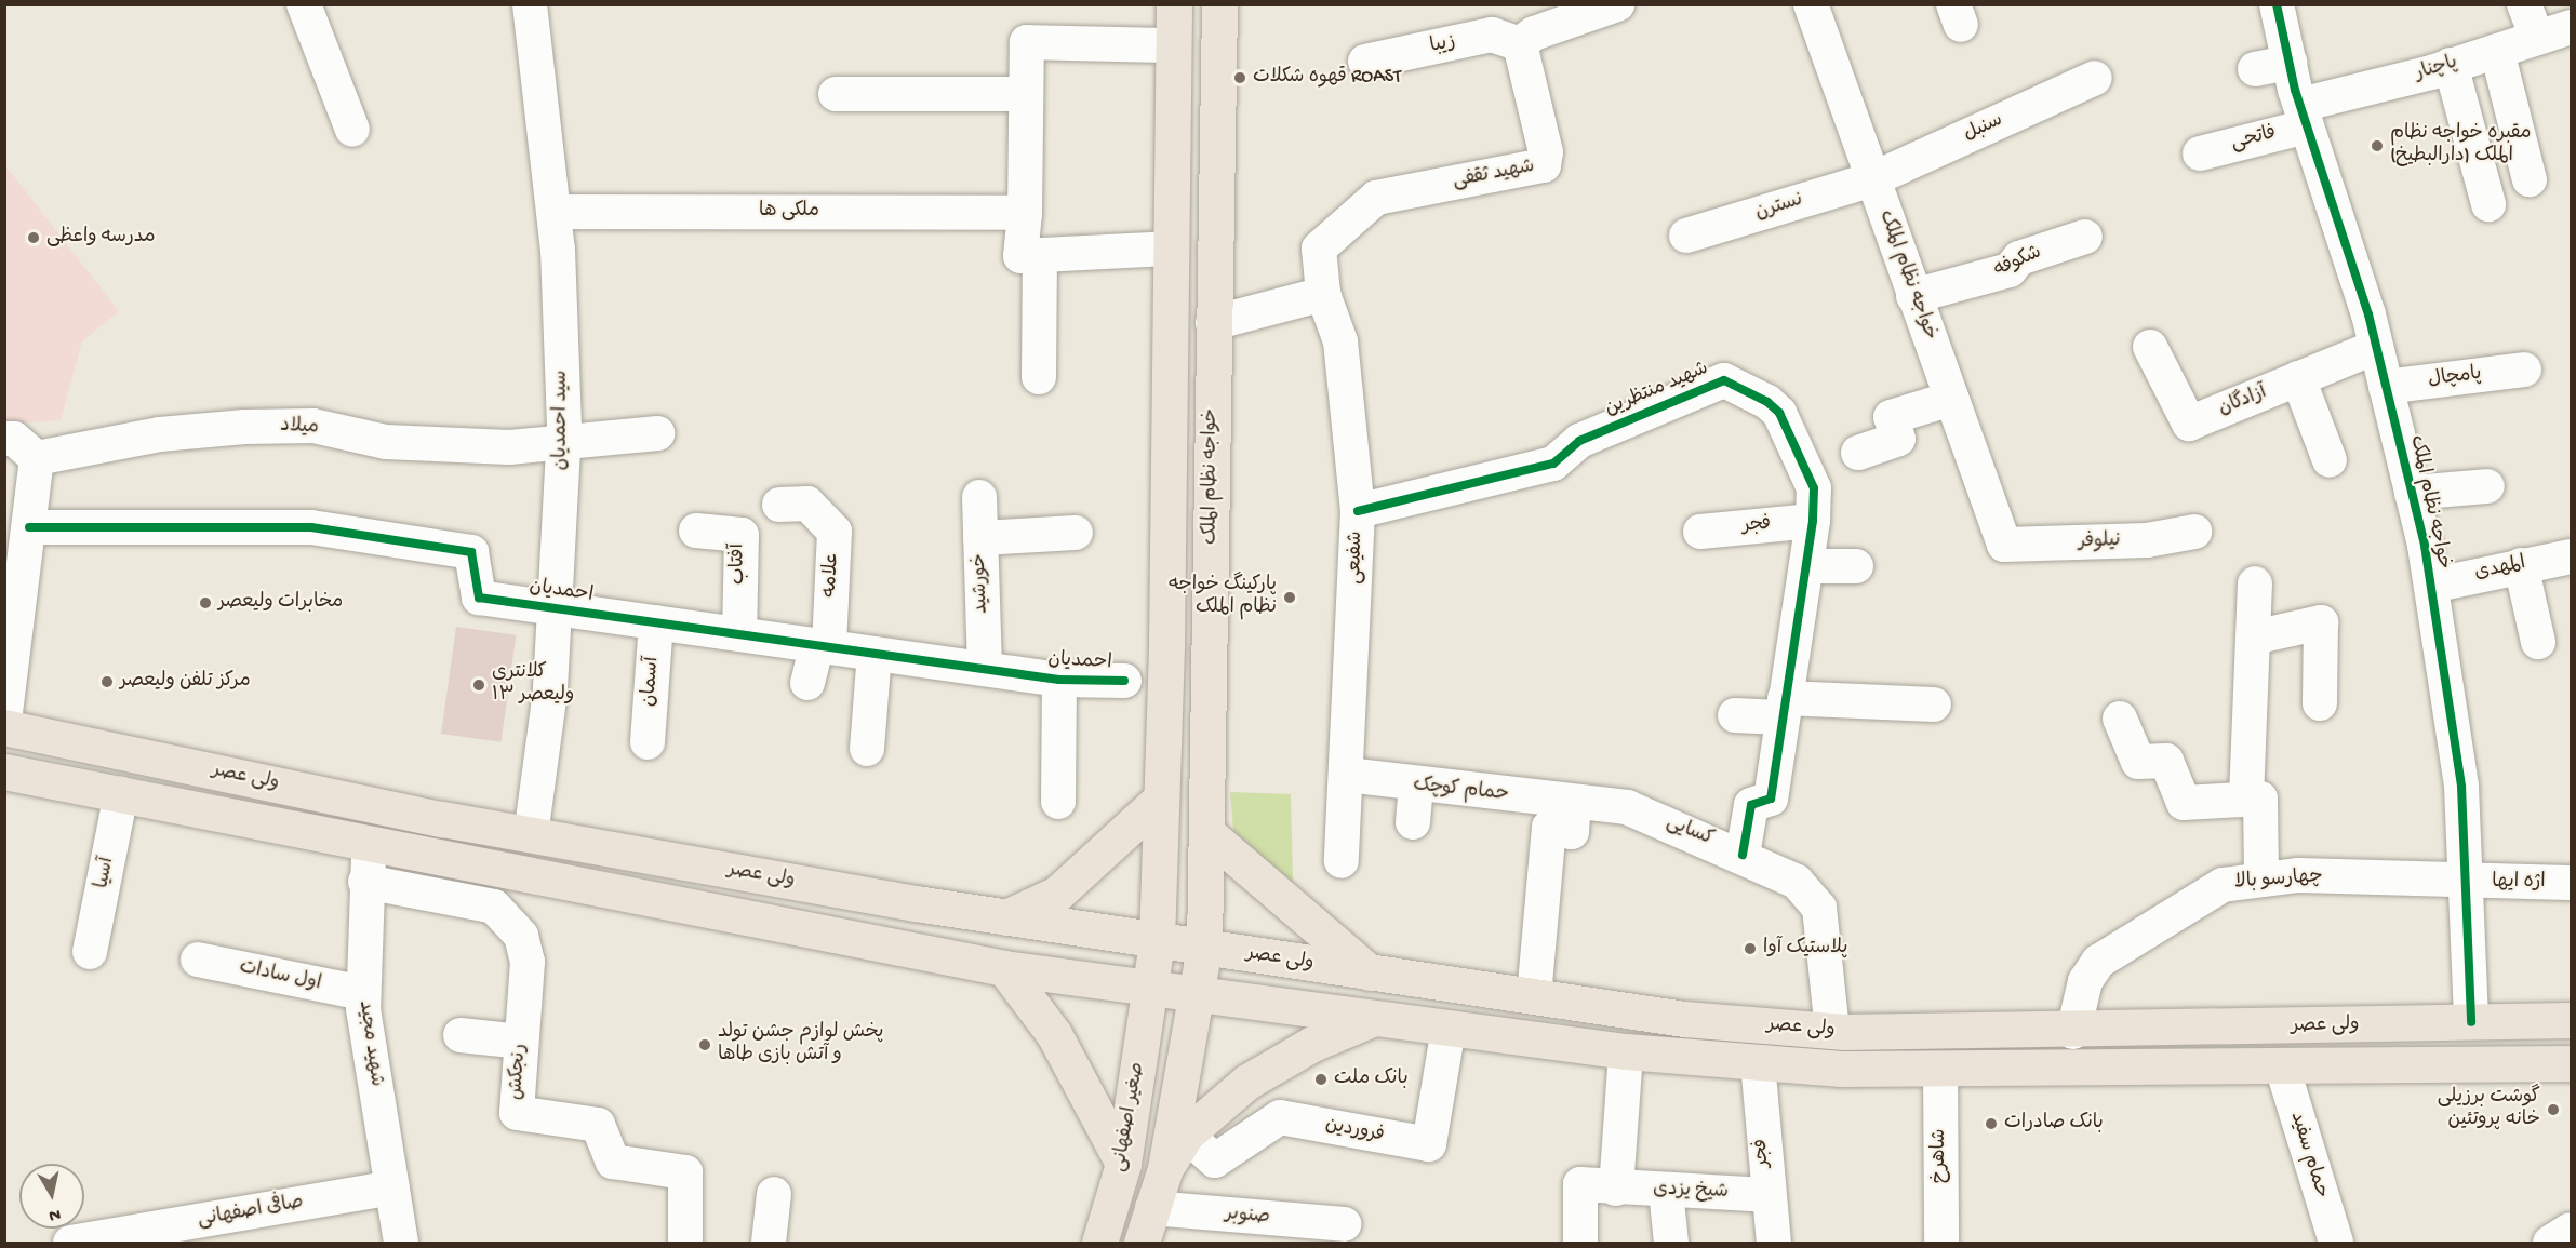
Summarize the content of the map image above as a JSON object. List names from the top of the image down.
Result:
{
  "streets": {
    "main road": ["خواجه نظام الملک", "ولی عصر", "صغیر اصفهانی"],
    "street": [
      "زیبا",
      "پاچنار",
      "سنبل",
      "فاتحی",
      "شهید ثقفی",
      "نسترن",
      "ملکی ها",
      "شکوفه",
      "پامچال",
      "شهید منتظرین",
      "آزادگان",
      "سید احمدیان",
      "میلاد",
      "فجر",
      "نیلوفر",
      "شفیعی",
      "آفتاب",
      "المهدی",
      "علامه",
      "خورشید",
      "احمدیان",
      "آسمان",
      "حمام کوچک",
      "کسایی",
      "آسیا",
      "چهارسو بالا",
      "اژه ایها",
      "اول سادات",
      "شهید مجید",
      "رنجکش",
      "فروردین",
      "حمام سفید",
      "شاهرخ",
      "شیخ یزدی",
      "صافی اصفهانی",
      "صنوبر"
    ]
  },
  "crossings": [
    ["زیبا", "شهید ثقفی"],
    ["پاچنار", "فاتحی"],
    ["پاچنار", "خواجه نظام الملک"],
    ["سنبل", "نسترن"],
    ["سنبل", "خواجه نظام الملک"],
    ["فاتحی", "خواجه نظام الملک"],
    ["شهید ثقفی", "شفیعی"],
    ["نسترن", "خواجه نظام الملک"],
    ["ملکی ها", "سید احمدیان"],
    ["شکوفه", "خواجه نظام الملک"],
    ["خواجه نظام الملک", "پامچال"],
    ["خواجه نظام الملک", "آزادگان"],
    ["خواجه نظام الملک", "نیلوفر"],
    ["خواجه نظام الملک", "المهدی"],
    ["خواجه نظام الملک", "ولی عصر"],
    ["خواجه نظام الملک", "چهارسو بالا"],
    ["خواجه نظام الملک", "اژه ایها"],
    ["شهید منتظرین", "فجر"],
    ["شهید منتظرین", "شفیعی"],
    ["شهید منتظرین", "کسایی"],
    ["سید احمدیان", "میلاد"],
    ["سید احمدیان", "احمدیان"],
    ["سید احمدیان", "ولی عصر"],
    ["فجر", "ولی عصر"],
    ["فجر", "شیخ یزدی"],
    ["شفیعی", "حمام کوچک"],
    ["آفتاب", "احمدیان"],
    ["علامه", "احمدیان"],
    ["خورشید", "احمدیان"],
    ["احمدیان", "آسمان"],
    ["ولی عصر", "کسایی"],
    ["ولی عصر", "آسیا"],
    ["ولی عصر", "چهارسو بالا"],
    ["ولی عصر", "شهید مجید"],
    ["ولی عصر", "صغیر اصفهانی"],
    ["ولی عصر", "فروردین"],
    ["ولی عصر", "حمام سفید"],
    ["ولی عصر", "شاهرخ"],
    ["حمام کوچک", "کسایی"],
    ["چهارسو بالا", "اژه ایها"],
    ["اول سادات", "شهید مجید"],
    ["شهید مجید", "رنجکش"],
    ["شهید مجید", "صافی اصفهانی"]
  ],
  "places": [
    "قهوه شکلات ROAST",
    "مقبره خواجه نظام الملک (دارالبطیخ)",
    "مدرسه واعظی",
    "پارکینگ خواجه نظام الملک",
    "مخابرات ولیعصر",
    "مرکز تلفن ولیعصر",
    "کلانتری ۱۳ ولیعصر",
    "پلاستیک آوا",
    "پخش لوازم جشن تولد و آتش بازی طاها",
    "بانک ملت",
    "گوشت برزیلی خانه پروتئین",
    "بانک صادرات"
  ],
  "north": "bottom"
}
